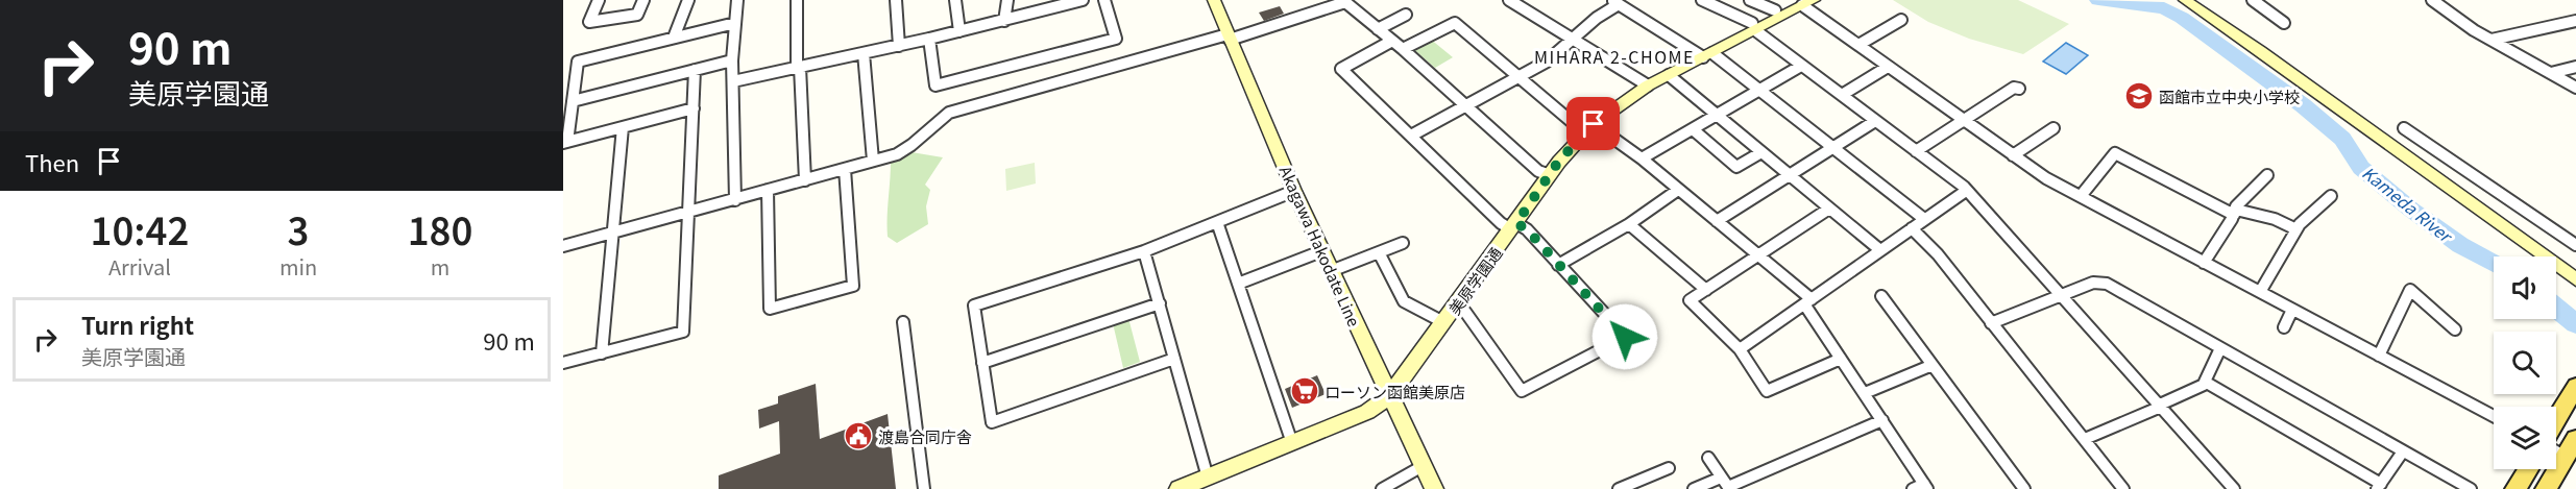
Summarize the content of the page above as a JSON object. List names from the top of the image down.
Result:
{
  "streets": {
    "street": ["Akagawa Hakodate Line", "美原学園通"]
  },
  "crossings": [
    ["Akagawa Hakodate Line", "美原学園通"]
  ],
  "districts": ["MIHARA 2-CHOME"],
  "water": ["Kameda River"],
  "places": {
    "school or university": ["函館市立中央小学校"],
    "supermarket": ["ローソン函館美原店"],
    "public building": ["渡島合同庁舎"]
  },
  "page": {
    "turn": ["90 m", "美原学園通"],
    "then": "Then",
    "eta": [
      "10:42",
      "Arrival",
      "3",
      "min",
      "180",
      "m"
    ],
    "list": [
      {
        "name": "Turn right",
        "note": "美原学園通",
        "value": "90 m"
      }
    ]
  }
}
